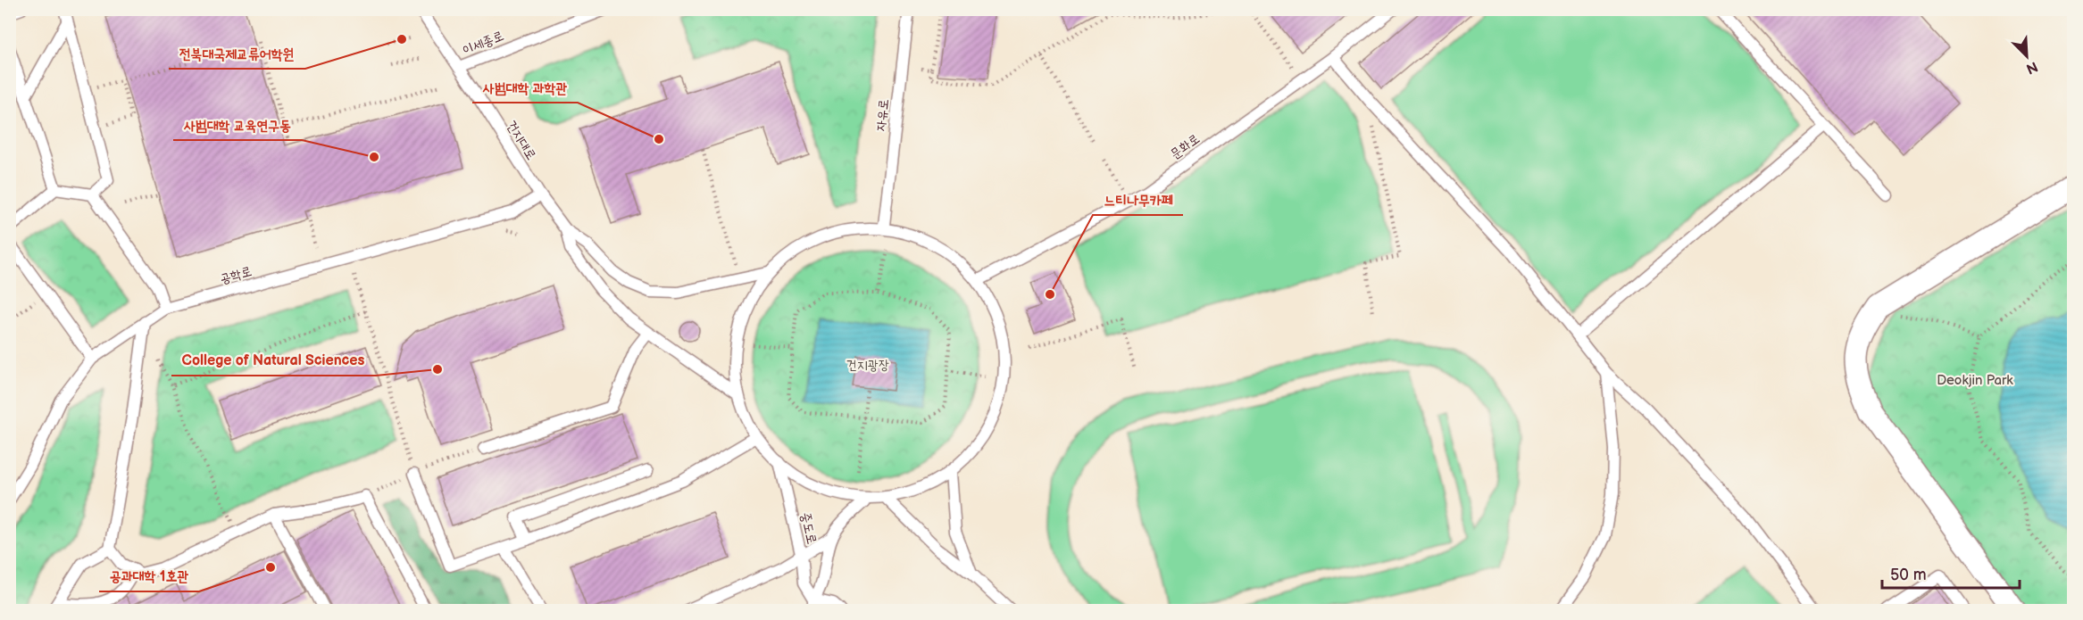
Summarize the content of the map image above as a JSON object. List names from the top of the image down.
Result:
{
  "streets": {
    "lane": [
      "이세종로",
      "자유로",
      "건지대로",
      "문화로",
      "공학로",
      "중도로"
    ]
  },
  "crossings": [
    ["이세종로", "건지대로"],
    ["건지대로", "공학로"]
  ],
  "parks": ["건지광장", "Deokjin Park"],
  "places": [
    "전북대국제교류어학원",
    "사범대학 과학관",
    "사범대학 교육연구동",
    "느티나무카페",
    "College of Natural Sciences",
    "공과대학 1호관"
  ],
  "scale_bar": "50 m",
  "north": "bottom right"
}
